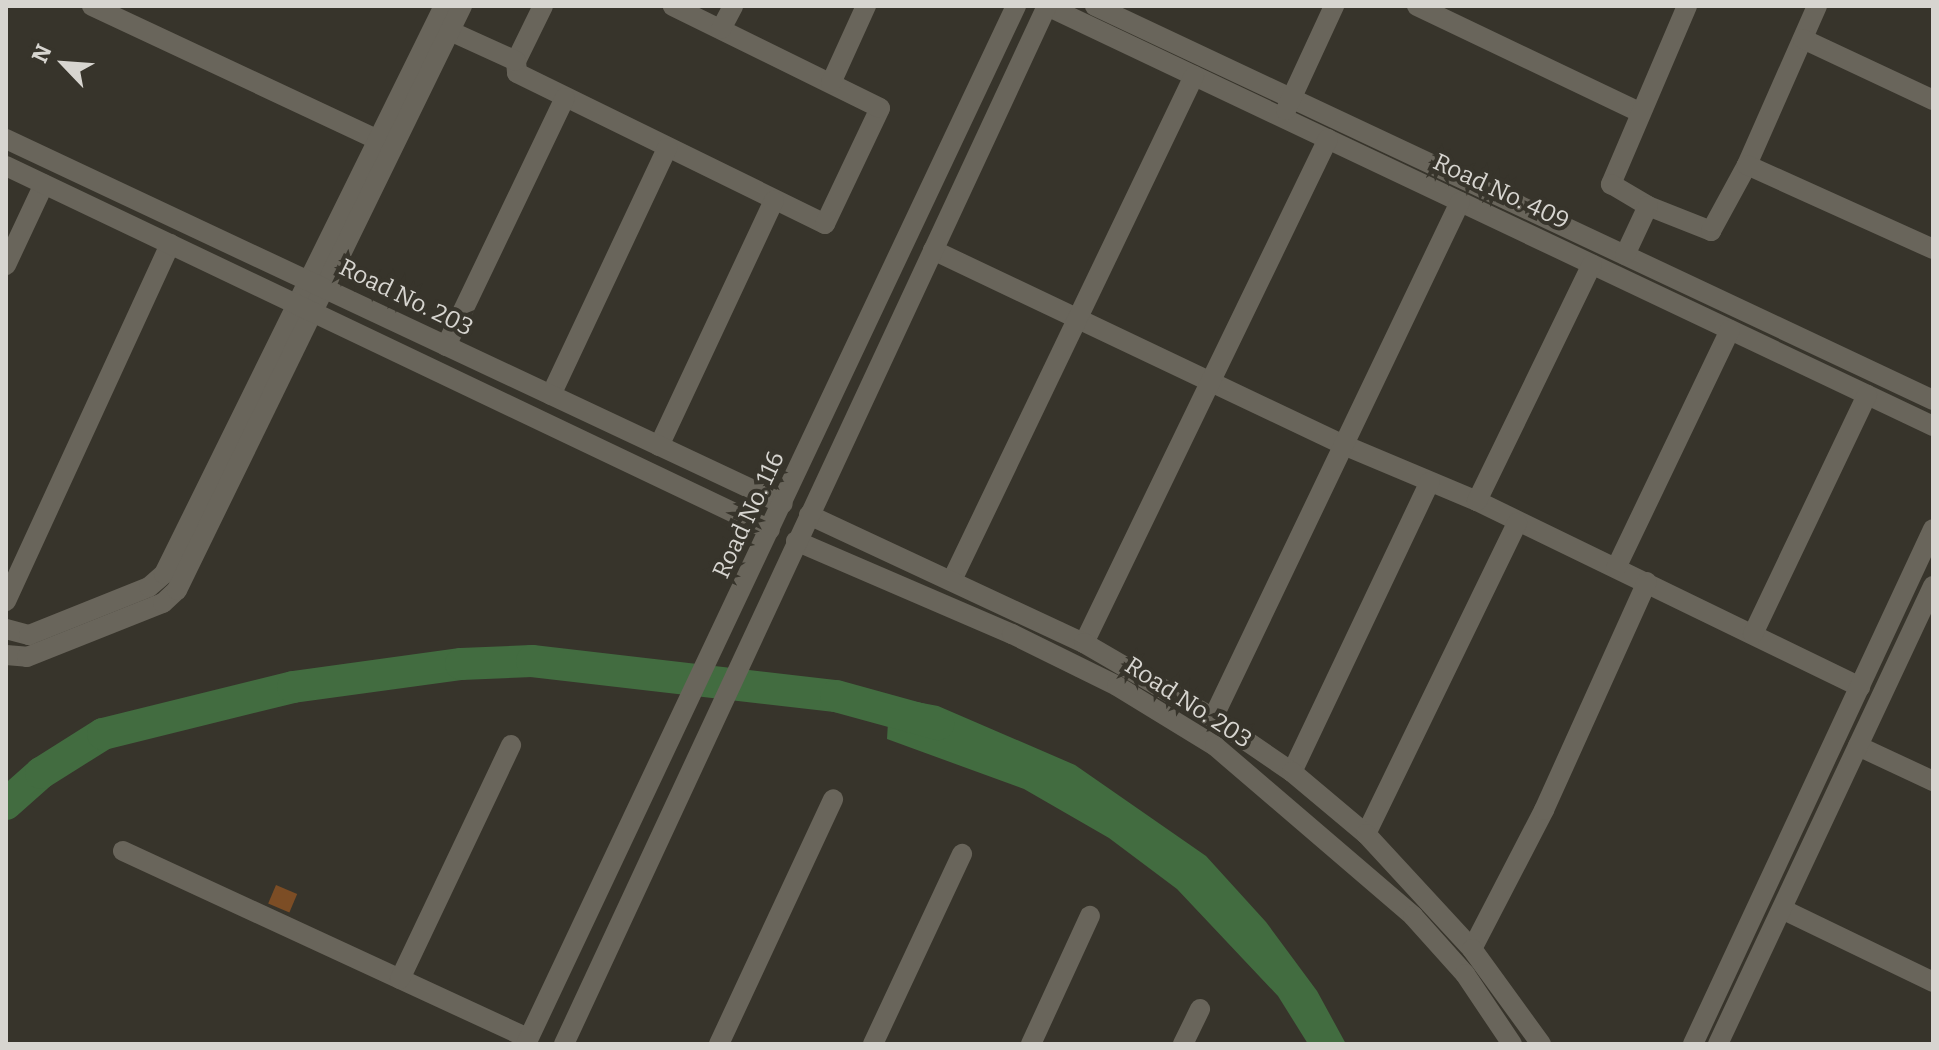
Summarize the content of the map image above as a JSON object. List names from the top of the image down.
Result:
{
  "streets": {
    "street": ["Road No. 409", "Road No. 203", "Road No. 116"]
  },
  "crossings": [
    ["Road No. 203", "Road No. 116"]
  ],
  "north": "top left"
}
